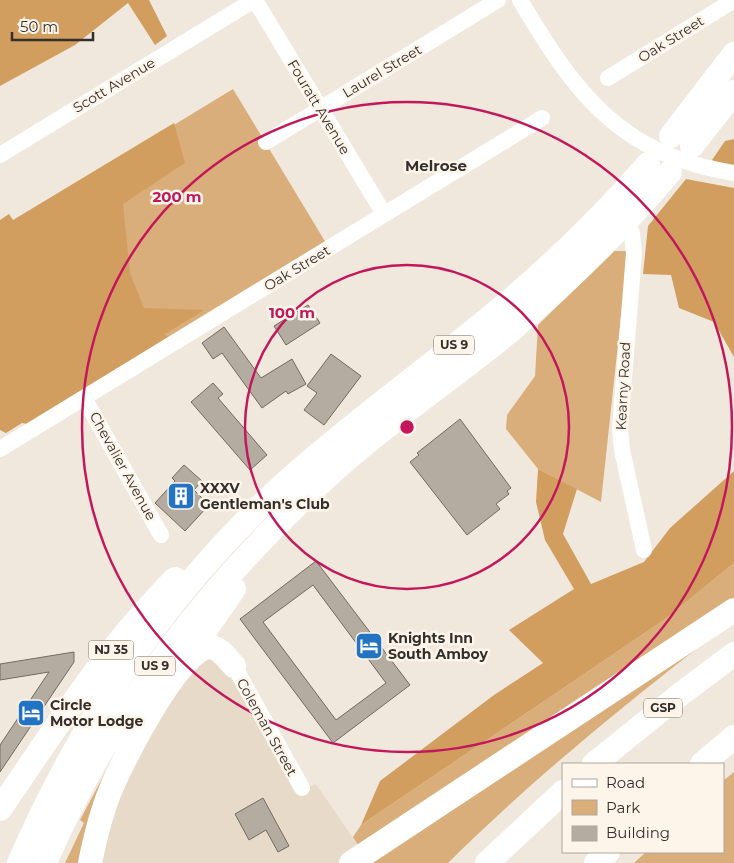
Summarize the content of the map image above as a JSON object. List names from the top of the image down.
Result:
{
  "streets": {
    "highway": ["US 9", "NJ 35", "GSP"],
    "street": [
      "Oak Street",
      "Laurel Street",
      "Scott Avenue",
      "Fouratt Avenue",
      "Kearny Road",
      "Chevalier Avenue",
      "Coleman Street"
    ]
  },
  "crossings": [
    ["Oak Street", "Fouratt Avenue"],
    ["Oak Street", "Chevalier Avenue"],
    ["Laurel Street", "Fouratt Avenue"],
    ["Scott Avenue", "Fouratt Avenue"],
    ["US 9", "Kearny Road"],
    ["US 9", "NJ 35"]
  ],
  "districts": ["Melrose"],
  "places": {
    "building": ["XXXV Gentleman's Club"],
    "hotel": ["Knights Inn South Amboy", "Circle Motor Lodge"]
  },
  "legend": ["Road", "Park", "Building"],
  "scale_bar": "50 m",
  "rings": ["200 m", "100 m"]
}
